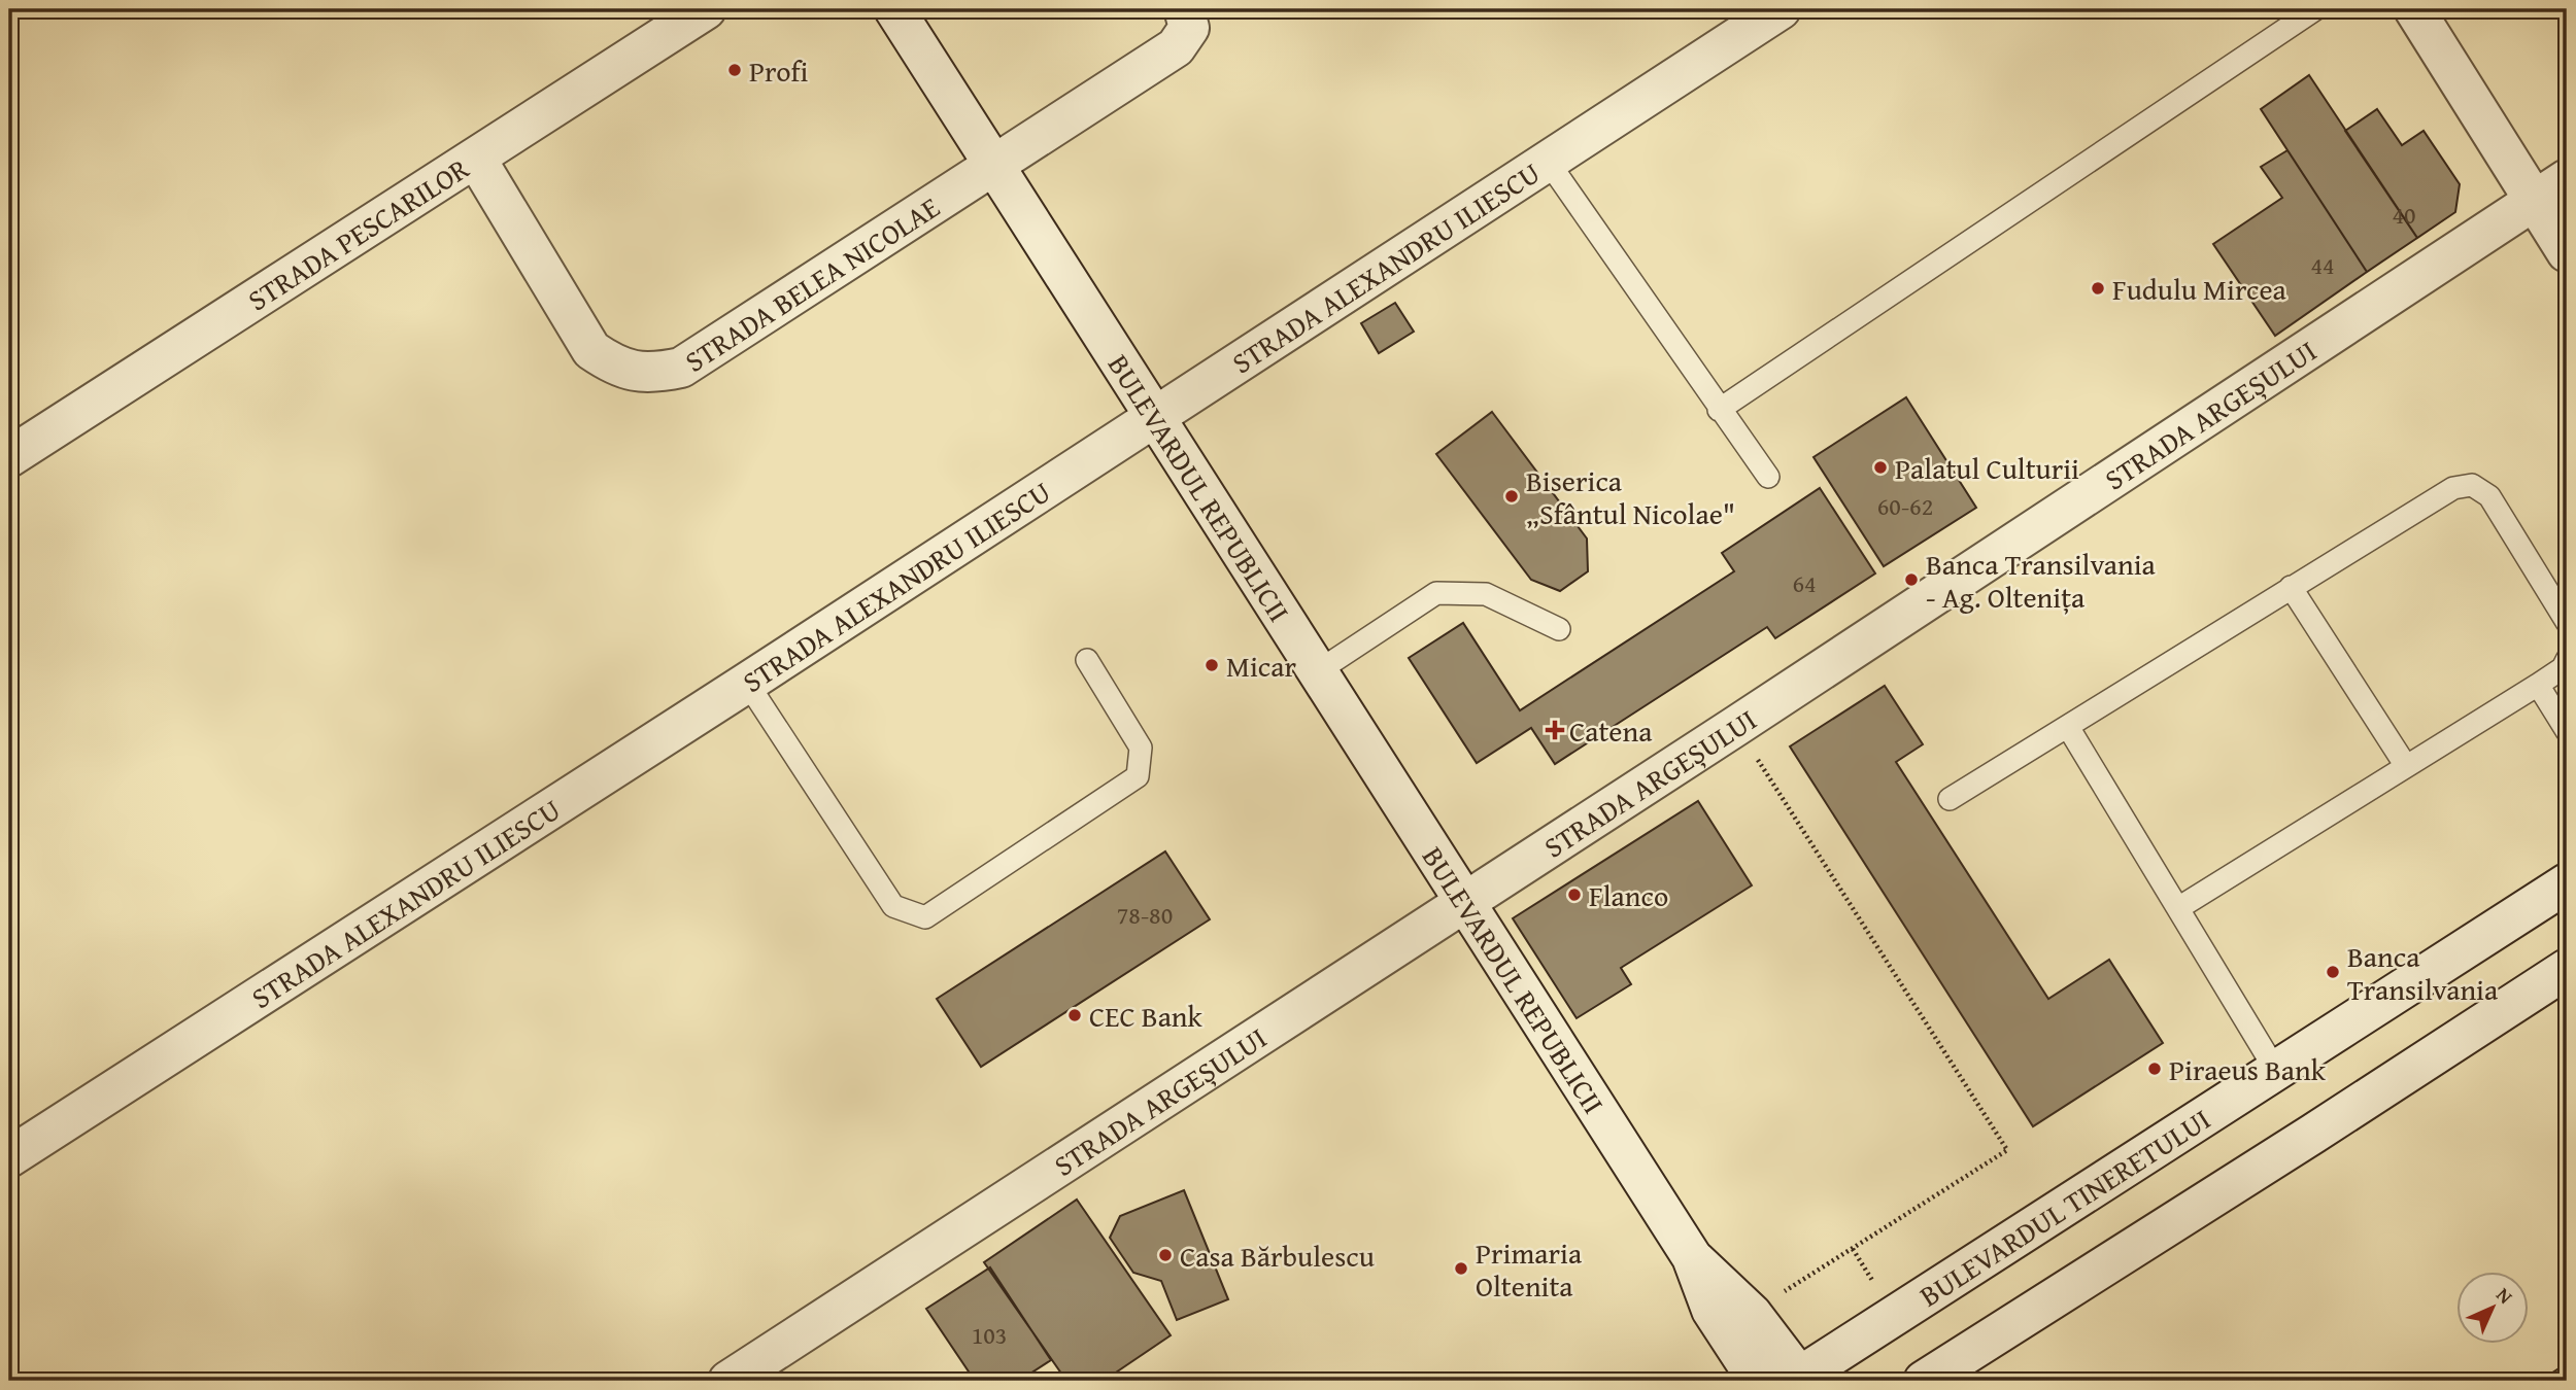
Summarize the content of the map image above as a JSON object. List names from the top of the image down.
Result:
{
  "streets": {
    "street": [
      "STRADA PESCARILOR",
      "STRADA ALEXANDRU ILIESCU",
      "STRADA BELEA NICOLAE",
      "STRADA ARGEȘULUI",
      "BULEVARDUL REPUBLICII",
      "BULEVARDUL TINERETULUI"
    ]
  },
  "crossings": [
    ["STRADA PESCARILOR", "STRADA BELEA NICOLAE"],
    ["STRADA ALEXANDRU ILIESCU", "BULEVARDUL REPUBLICII"],
    ["STRADA BELEA NICOLAE", "BULEVARDUL REPUBLICII"],
    ["STRADA ARGEȘULUI", "BULEVARDUL REPUBLICII"],
    ["BULEVARDUL REPUBLICII", "BULEVARDUL TINERETULUI"]
  ],
  "places": {
    "other": [
      "Profi",
      "Fudulu Mircea",
      "Palatul Culturii",
      "Biserica „Sfântul Nicolae\"",
      "Banca Transilvania - Ag. Oltenița",
      "Micar",
      "Flanco",
      "Banca Transilvania",
      "CEC Bank",
      "Piraeus Bank",
      "Casa Bărbulescu",
      "Primaria Oltenita"
    ],
    "health": ["Catena"]
  },
  "house_numbers": [
    "40",
    "44",
    "60-62",
    "64",
    "78-80",
    "103"
  ],
  "north": "top right"
}
